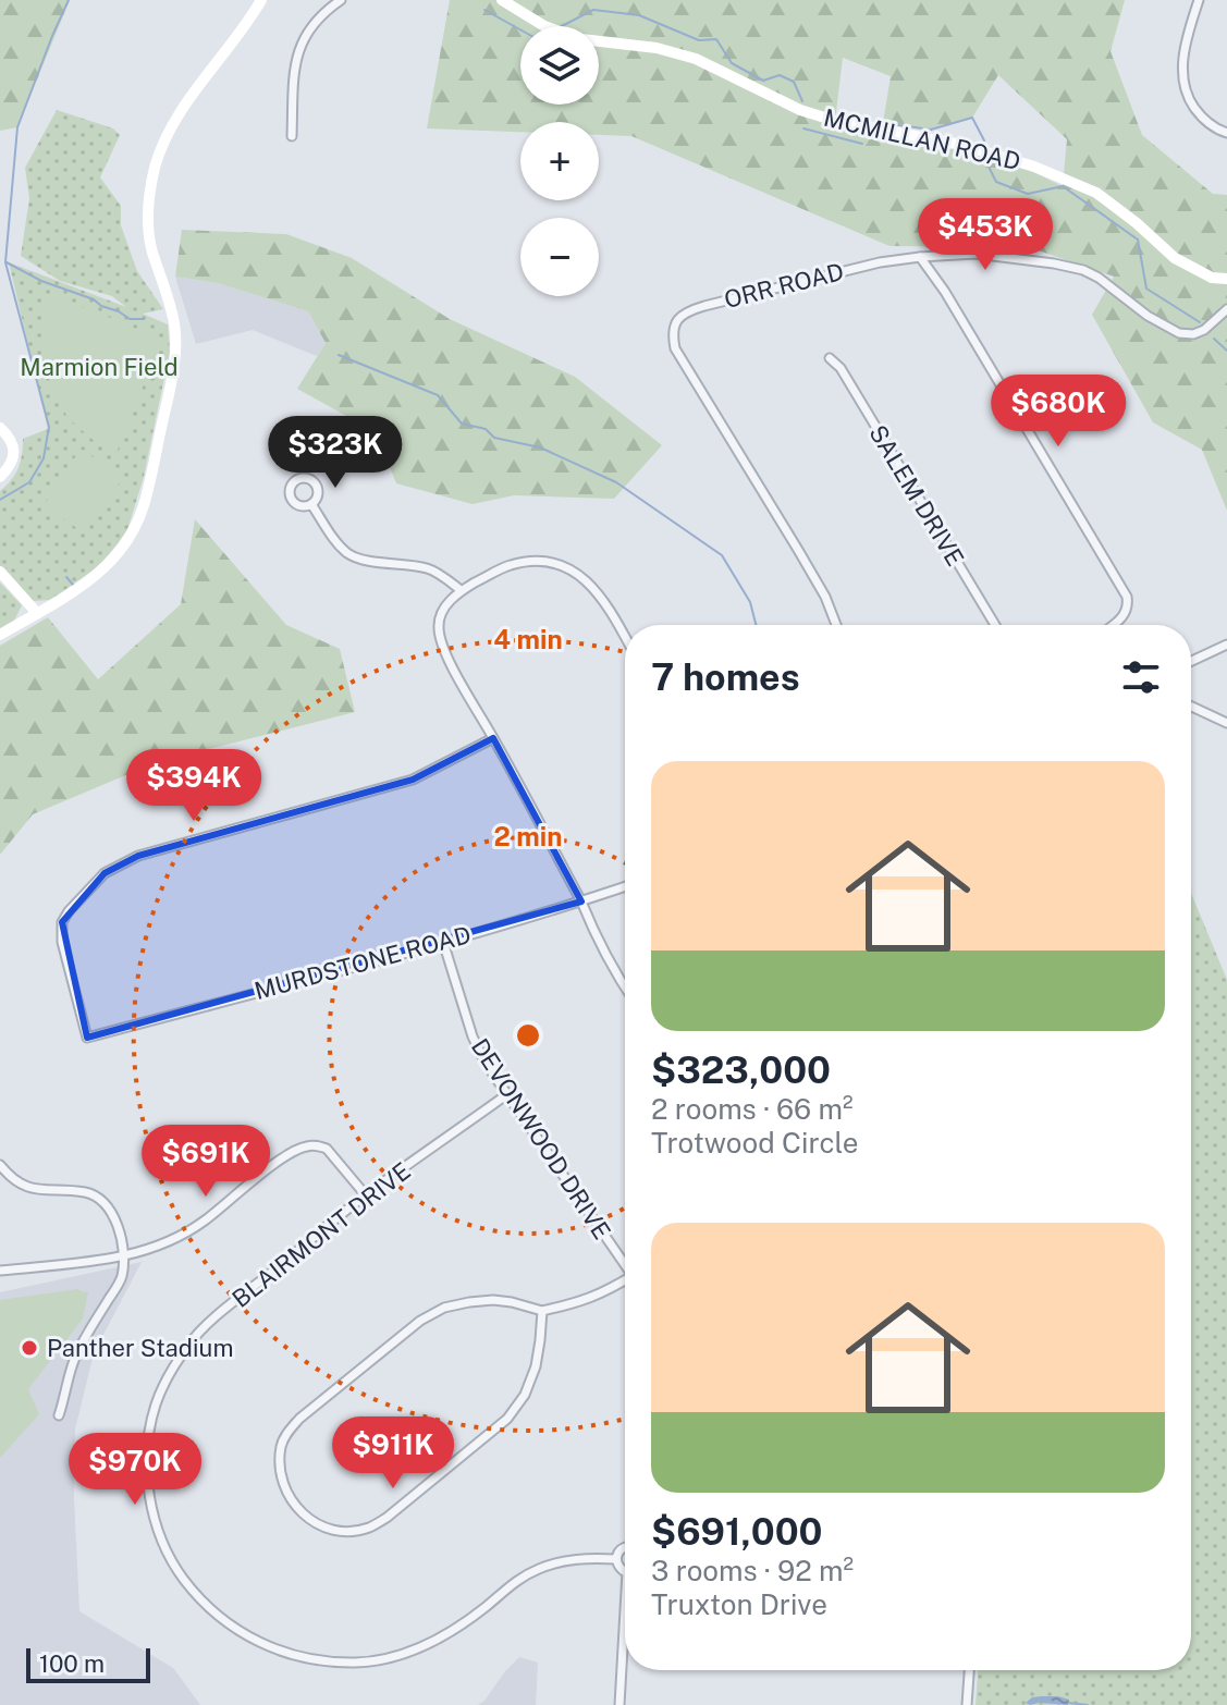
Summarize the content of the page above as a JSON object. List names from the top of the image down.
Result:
{
  "streets": {
    "street": [
      "MCMILLAN ROAD",
      "ORR ROAD",
      "SALEM DRIVE",
      "MURDSTONE ROAD",
      "DEVONWOOD DRIVE",
      "BLAIRMONT DRIVE"
    ]
  },
  "crossings": [
    ["MURDSTONE ROAD", "DEVONWOOD DRIVE"],
    ["DEVONWOOD DRIVE", "BLAIRMONT DRIVE"]
  ],
  "parks": ["Marmion Field"],
  "places": ["Panther Stadium"],
  "scale_bar": "100 m",
  "page": {
    "map_buttons": ["+", "−"],
    "price": [
      "$453K",
      "$680K",
      "$323K",
      "$394K",
      "$691K",
      "$911K",
      "$970K"
    ],
    "heading": "7 homes",
    "list": [
      {
        "name": "$323,000",
        "note": "2 rooms · 66 m² · Trotwood Circle"
      },
      {
        "name": "$691,000",
        "note": "3 rooms · 92 m² · Truxton Drive"
      }
    ],
    "scale": "100 m"
  },
  "rings": ["4 min", "2 min"]
}
